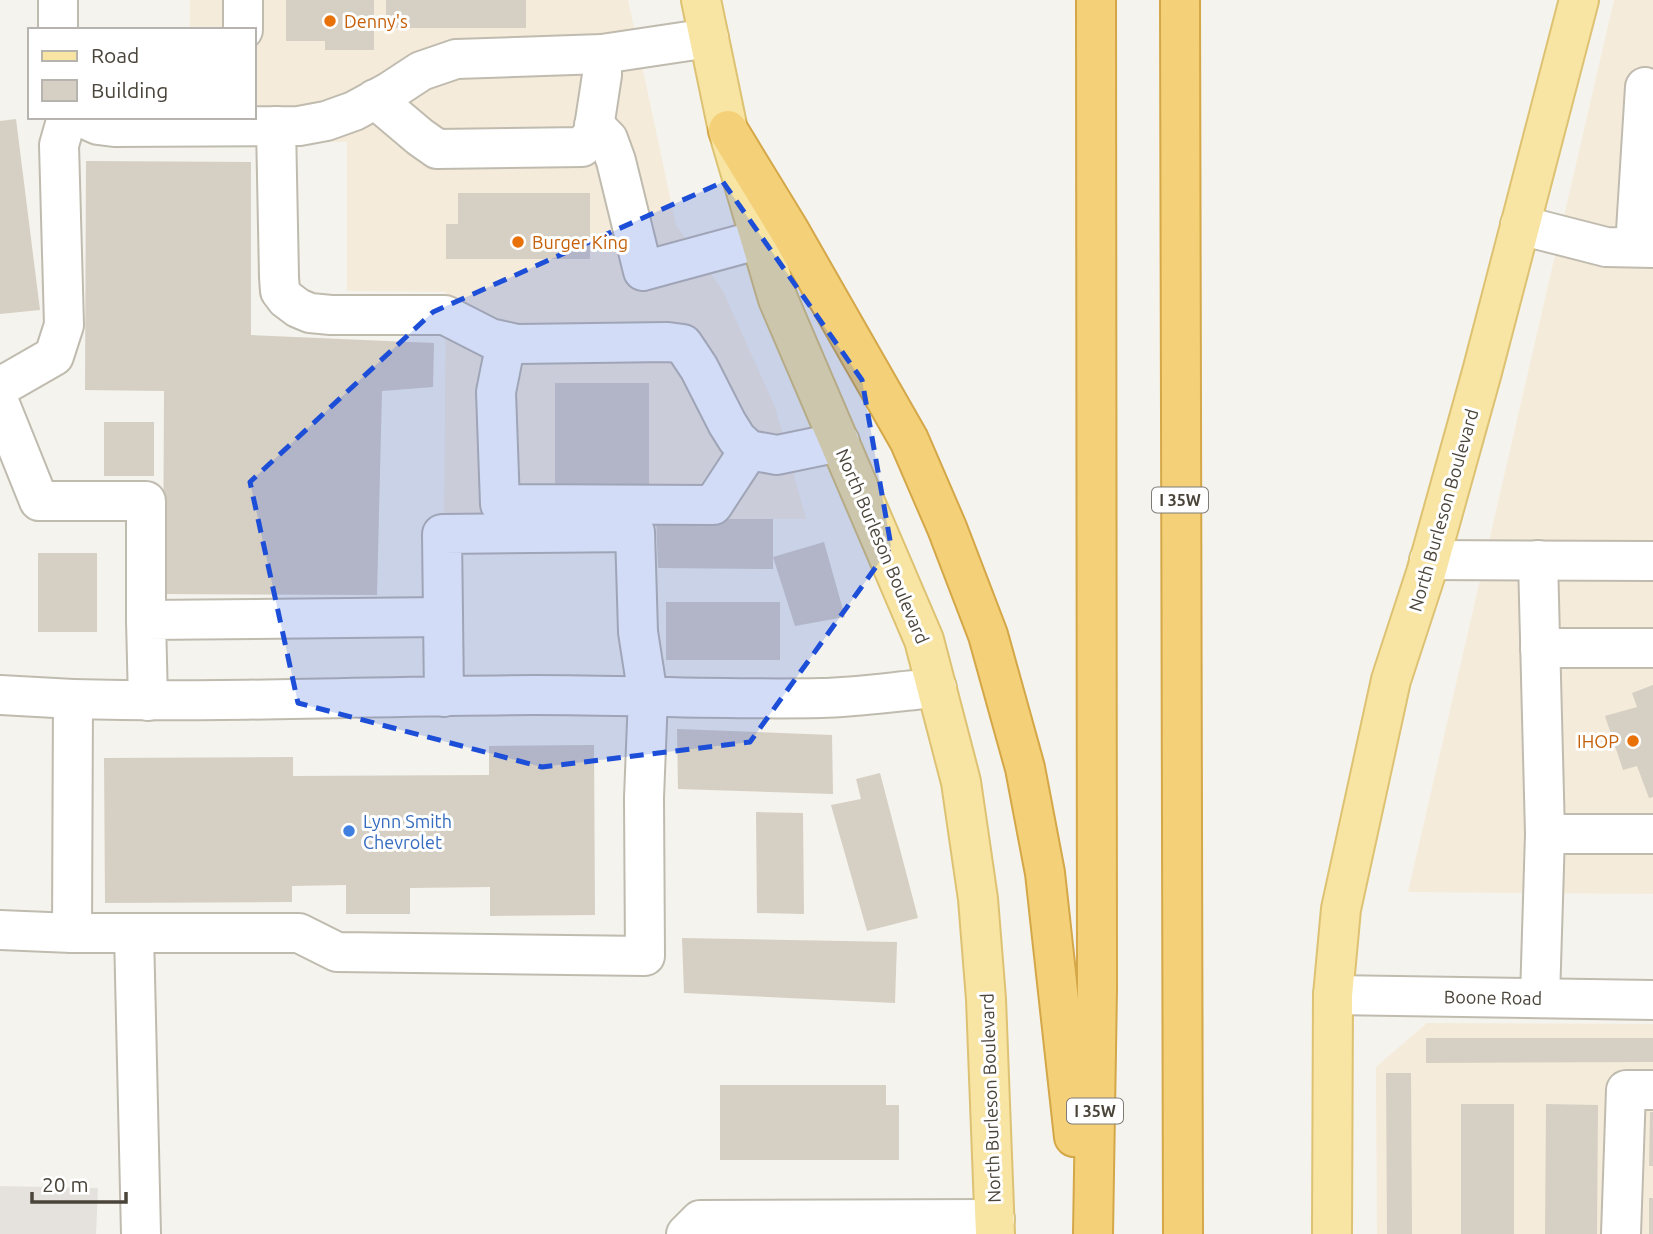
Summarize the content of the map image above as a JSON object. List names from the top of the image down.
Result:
{
  "streets": {
    "highway": ["I 35W"],
    "main road": ["North Burleson Boulevard"],
    "street": ["Boone Road"]
  },
  "crossings": [
    ["North Burleson Boulevard", "Boone Road"]
  ],
  "places": [
    "Denny's",
    "Burger King",
    "IHOP",
    "Lynn Smith Chevrolet"
  ],
  "legend": ["Road", "Building"],
  "scale_bar": "20 m"
}
